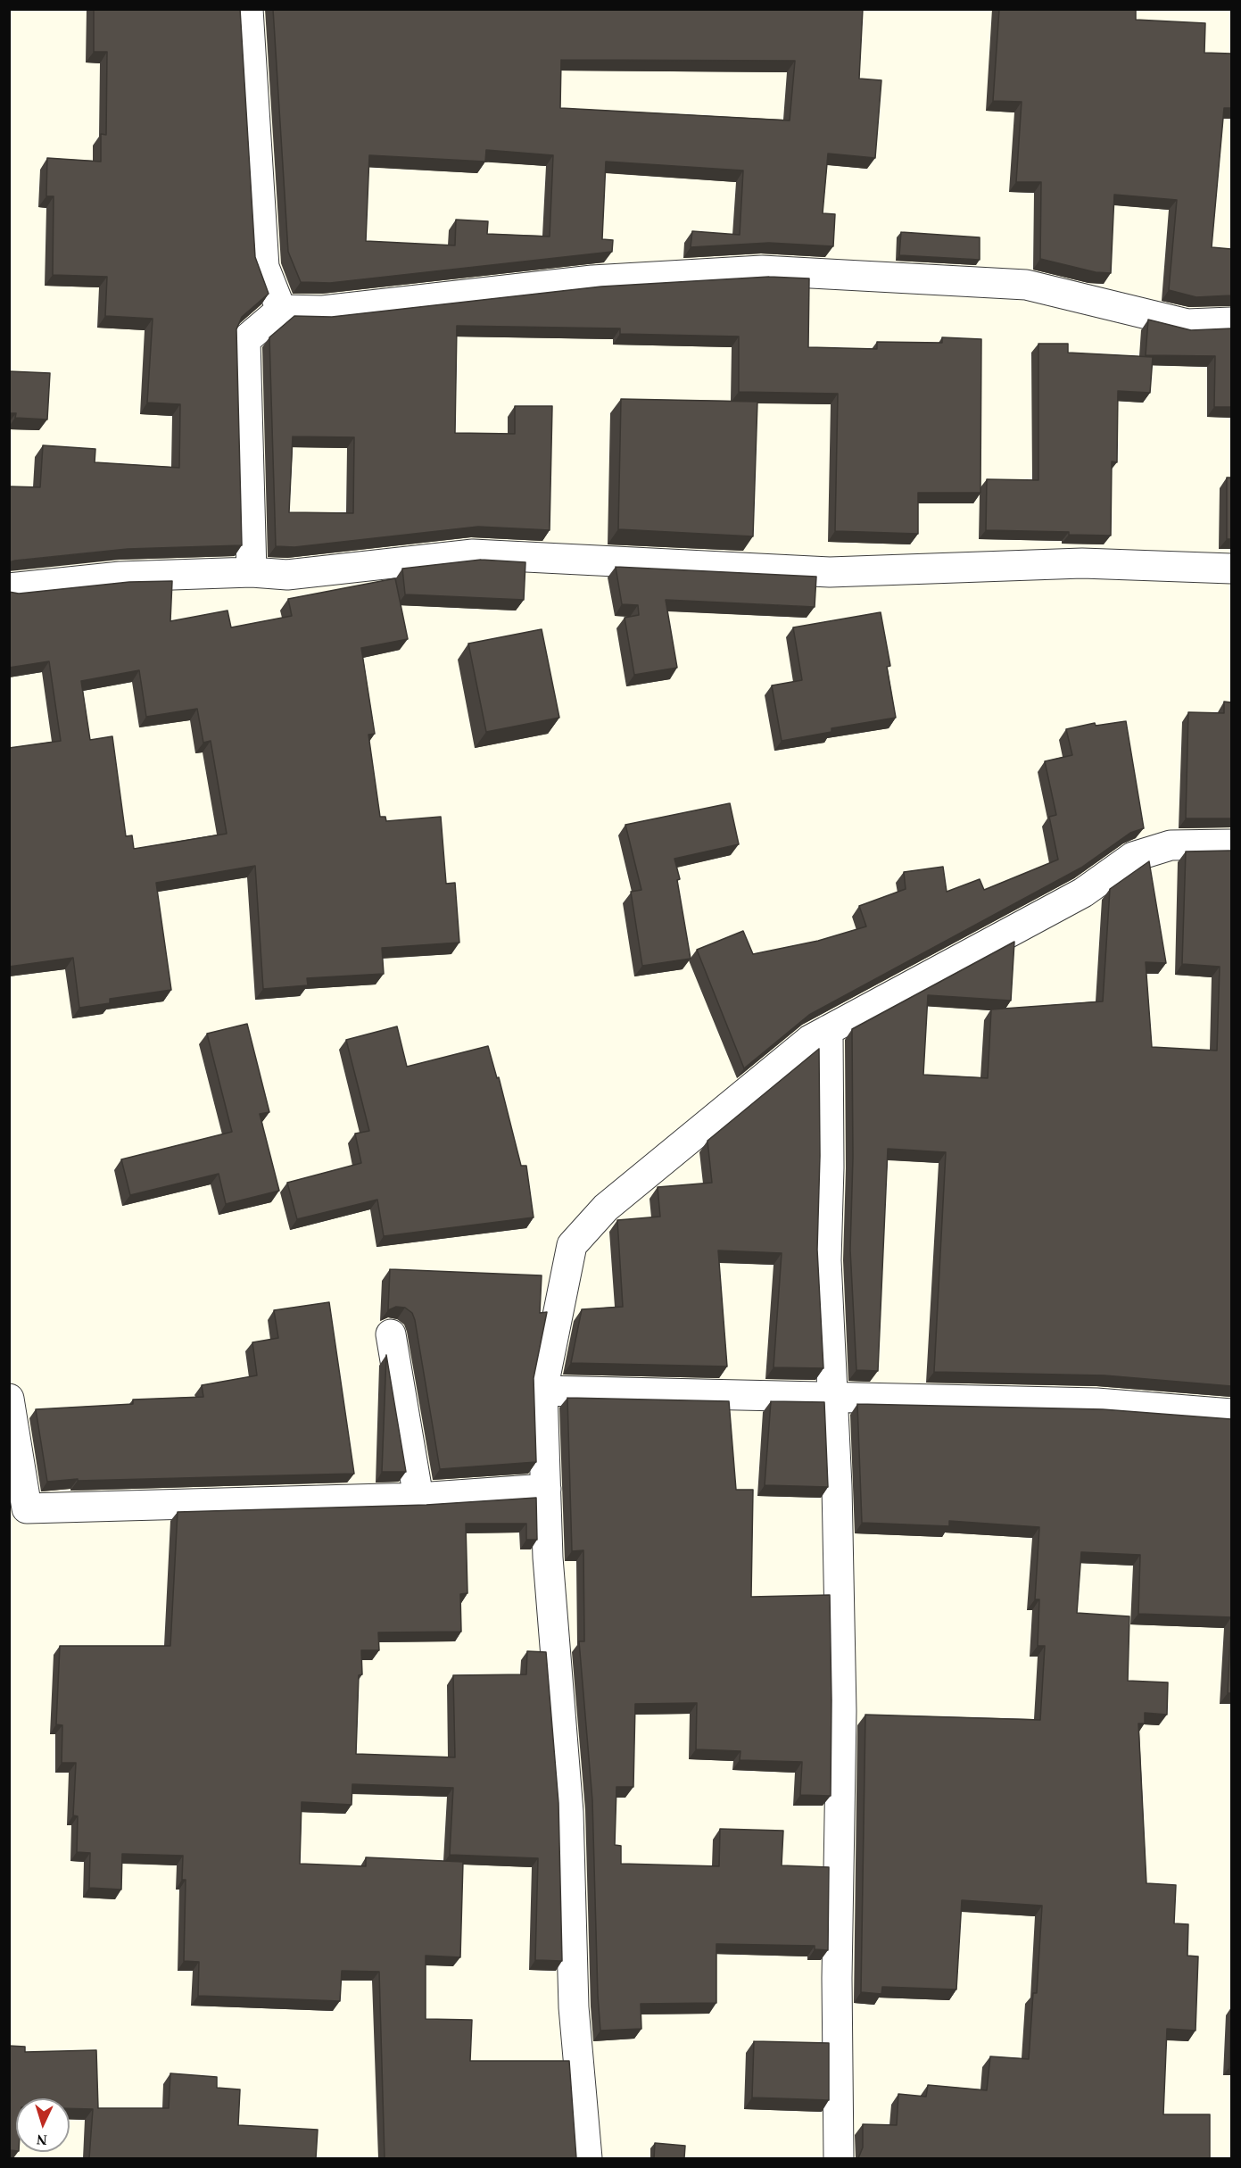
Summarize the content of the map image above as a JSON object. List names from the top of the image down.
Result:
{
  "north": "bottom"
}
